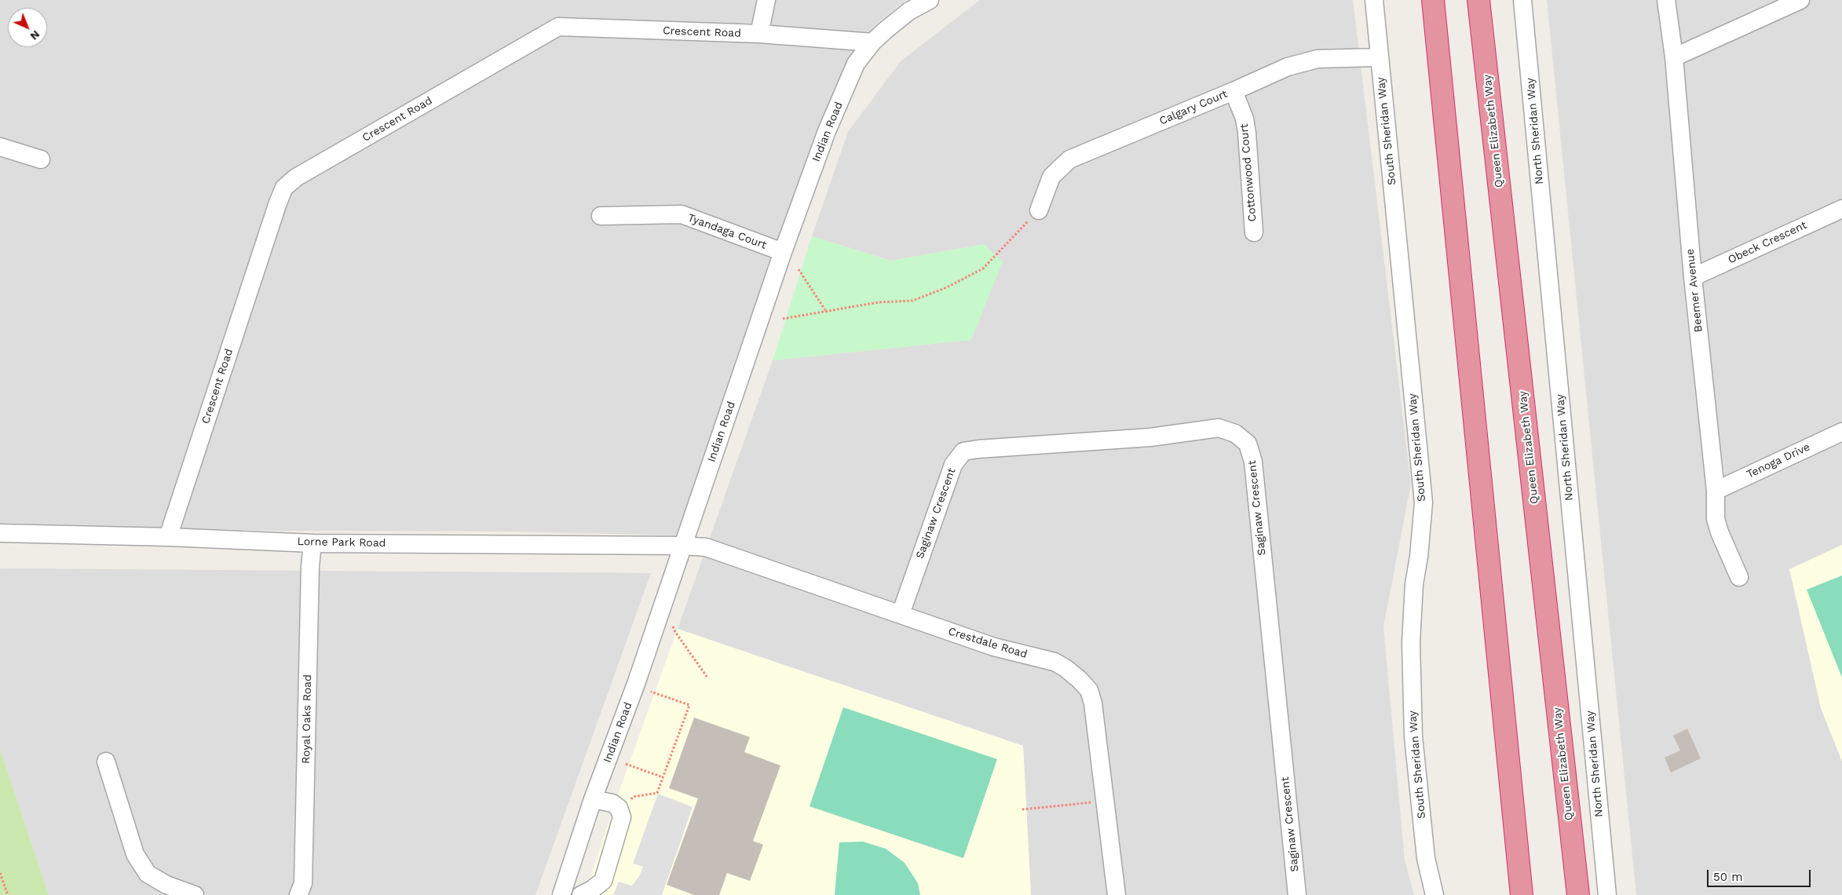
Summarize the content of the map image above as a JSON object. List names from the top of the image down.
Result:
{
  "streets": {
    "highway": ["Queen Elizabeth Way"],
    "street": [
      "Crescent Road",
      "Calgary Court",
      "South Sheridan Way",
      "North Sheridan Way",
      "Indian Road",
      "Cottonwood Court",
      "Tyandaga Court",
      "Obeck Crescent",
      "Beemer Avenue",
      "Tenoga Drive",
      "Saginaw Crescent",
      "Lorne Park Road",
      "Crestdale Road",
      "Royal Oaks Road"
    ]
  },
  "crossings": [
    ["Crescent Road", "Indian Road"],
    ["Crescent Road", "Lorne Park Road"],
    ["Calgary Court", "South Sheridan Way"],
    ["Calgary Court", "Cottonwood Court"],
    ["Indian Road", "Tyandaga Court"],
    ["Indian Road", "Lorne Park Road"],
    ["Indian Road", "Crestdale Road"],
    ["Obeck Crescent", "Beemer Avenue"],
    ["Beemer Avenue", "Tenoga Drive"],
    ["Saginaw Crescent", "Crestdale Road"],
    ["Lorne Park Road", "Crestdale Road"],
    ["Lorne Park Road", "Royal Oaks Road"]
  ],
  "scale_bar": "50 m",
  "north": "bottom right"
}
